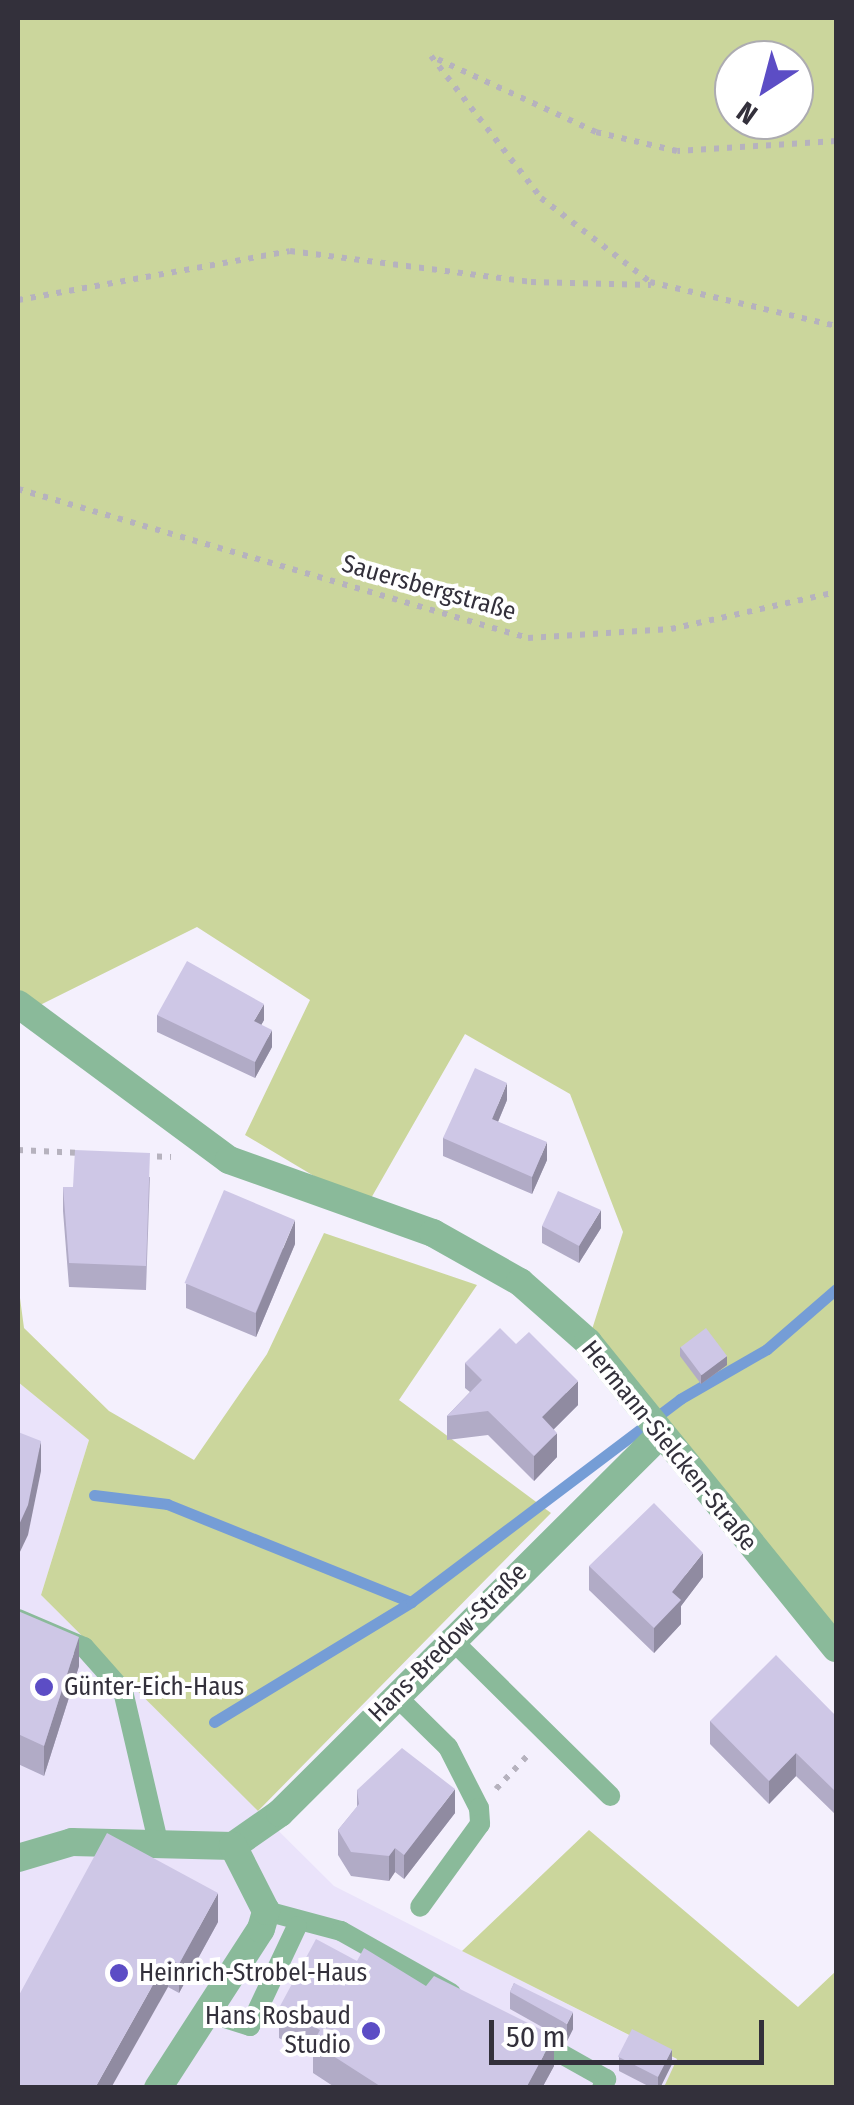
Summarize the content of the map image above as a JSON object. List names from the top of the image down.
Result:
{
  "streets": {
    "street": ["Hermann-Sielcken-Straße", "Hans-Bredow-Straße"],
    "path": ["Sauersbergstraße"]
  },
  "crossings": [
    ["Hermann-Sielcken-Straße", "Hans-Bredow-Straße"]
  ],
  "places": ["Günter-Eich-Haus", "Heinrich-Strobel-Haus", "Hans Rosbaud Studio"],
  "scale_bar": "50 m",
  "north": "bottom left"
}
